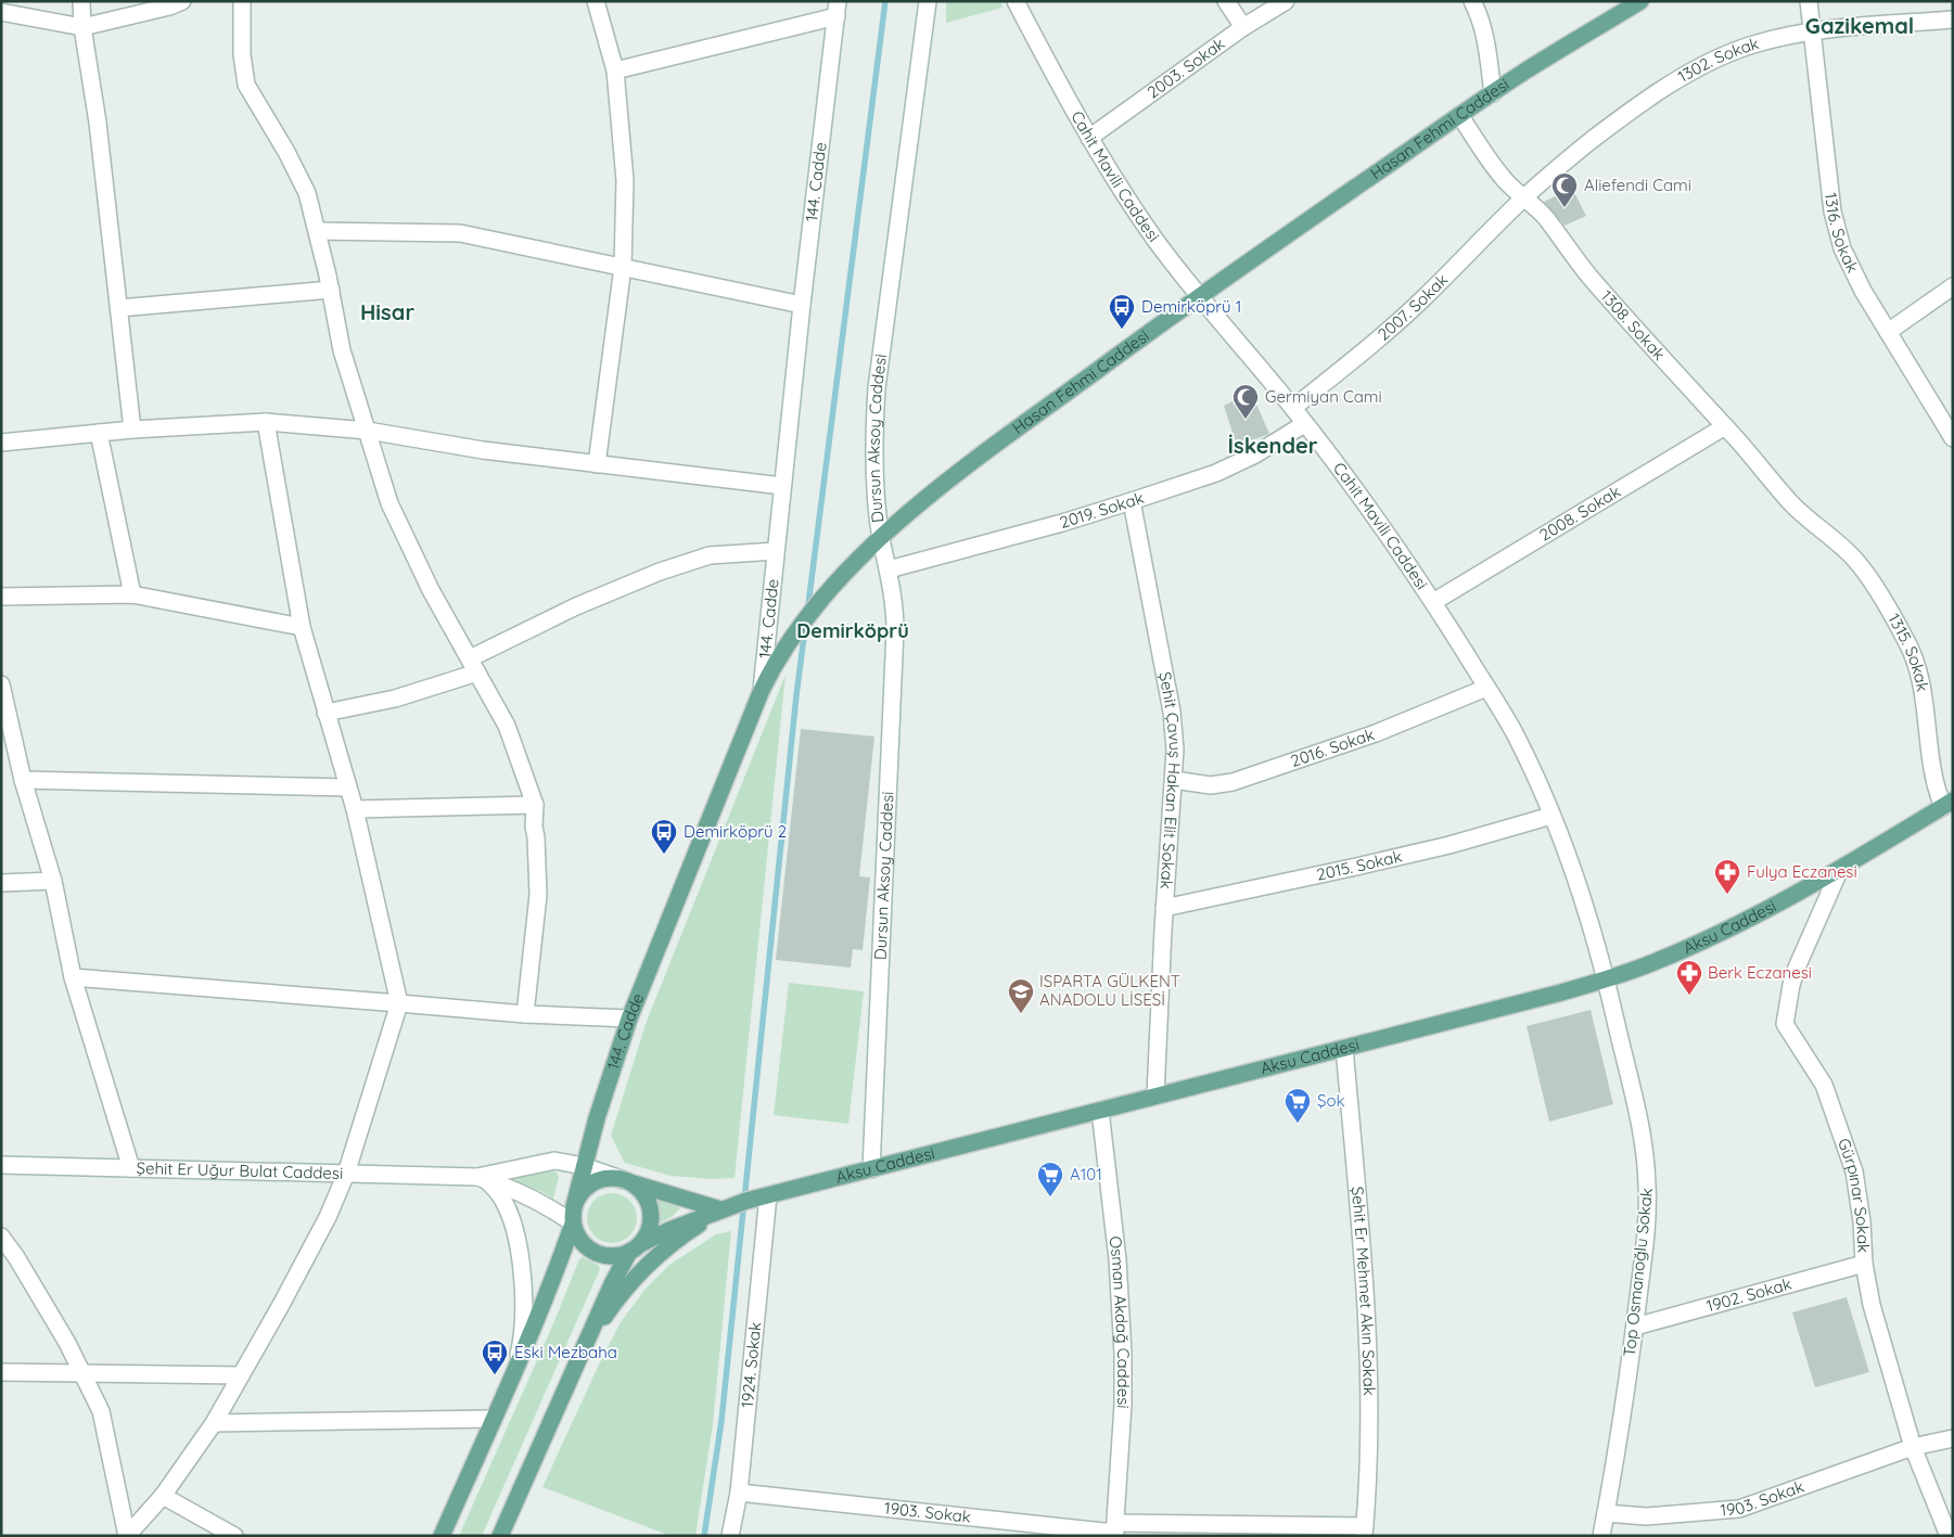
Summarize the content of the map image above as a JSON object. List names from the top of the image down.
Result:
{
  "streets": {
    "main road": ["Hasan Fehmi Caddesi", "144. Cadde", "Aksu Caddesi"],
    "street": [
      "1302. Sokak",
      "2003. Sokak",
      "Cahit Mavili Caddesi",
      "1316. Sokak",
      "2007. Sokak",
      "1308. Sokak",
      "Dursun Aksoy Caddesi",
      "2019. Sokak",
      "2008. Sokak",
      "1315. Sokak",
      "2016. Sokak",
      "Şehit Çavuş Hakan Elit Sokak",
      "2015. Sokak",
      "Şehit Er Uğur Bulat Caddesi",
      "Gürpınar Sokak",
      "Top Osmanoğlu Sokak",
      "Şehit Er Mehmet Akın Sokak",
      "1902. Sokak",
      "Osman Akdağ Caddesi",
      "1924. Sokak",
      "1903. Sokak"
    ]
  },
  "crossings": [
    ["1302. Sokak", "1316. Sokak"],
    ["1302. Sokak", "2007. Sokak"],
    ["1302. Sokak", "1308. Sokak"],
    ["2003. Sokak", "Cahit Mavili Caddesi"],
    ["Hasan Fehmi Caddesi", "Cahit Mavili Caddesi"],
    ["Hasan Fehmi Caddesi", "144. Cadde"],
    ["Hasan Fehmi Caddesi", "1308. Sokak"],
    ["Hasan Fehmi Caddesi", "Dursun Aksoy Caddesi"],
    ["Cahit Mavili Caddesi", "2007. Sokak"],
    ["Cahit Mavili Caddesi", "2019. Sokak"],
    ["Cahit Mavili Caddesi", "2008. Sokak"],
    ["Cahit Mavili Caddesi", "2016. Sokak"],
    ["Cahit Mavili Caddesi", "2015. Sokak"],
    ["Cahit Mavili Caddesi", "Aksu Caddesi"],
    ["Cahit Mavili Caddesi", "Top Osmanoğlu Sokak"],
    ["144. Cadde", "Aksu Caddesi"],
    ["144. Cadde", "Şehit Er Uğur Bulat Caddesi"],
    ["2007. Sokak", "1308. Sokak"],
    ["1308. Sokak", "2008. Sokak"],
    ["1308. Sokak", "1315. Sokak"],
    ["Dursun Aksoy Caddesi", "2019. Sokak"],
    ["Dursun Aksoy Caddesi", "Aksu Caddesi"],
    ["2019. Sokak", "Şehit Çavuş Hakan Elit Sokak"],
    ["1315. Sokak", "Aksu Caddesi"],
    ["2016. Sokak", "Şehit Çavuş Hakan Elit Sokak"],
    ["Şehit Çavuş Hakan Elit Sokak", "2015. Sokak"],
    ["Şehit Çavuş Hakan Elit Sokak", "Aksu Caddesi"],
    ["Aksu Caddesi", "Şehit Er Uğur Bulat Caddesi"],
    ["Aksu Caddesi", "Gürpınar Sokak"],
    ["Aksu Caddesi", "Top Osmanoğlu Sokak"],
    ["Aksu Caddesi", "Şehit Er Mehmet Akın Sokak"],
    ["Aksu Caddesi", "Osman Akdağ Caddesi"],
    ["Aksu Caddesi", "1924. Sokak"],
    ["Gürpınar Sokak", "1902. Sokak"],
    ["Gürpınar Sokak", "1903. Sokak"],
    ["Top Osmanoğlu Sokak", "1902. Sokak"],
    ["Top Osmanoğlu Sokak", "1903. Sokak"],
    ["Şehit Er Mehmet Akın Sokak", "1903. Sokak"],
    ["Osman Akdağ Caddesi", "1903. Sokak"],
    ["1924. Sokak", "1903. Sokak"]
  ],
  "districts": [
    "Gazikemal",
    "Hisar",
    "İskender",
    "Demirköprü"
  ],
  "places": {
    "mosque": ["Aliefendi Cami", "Germiyan Cami"],
    "bus stop": ["Demirköprü 1", "Demirköprü 2", "Eski Mezbaha"],
    "pharmacy": ["Fulya Eczanesi", "Berk Eczanesi"],
    "school or university": ["ISPARTA GÜLKENT ANADOLU LİSESİ"],
    "supermarket": ["Şok", "A101"]
  }
}
